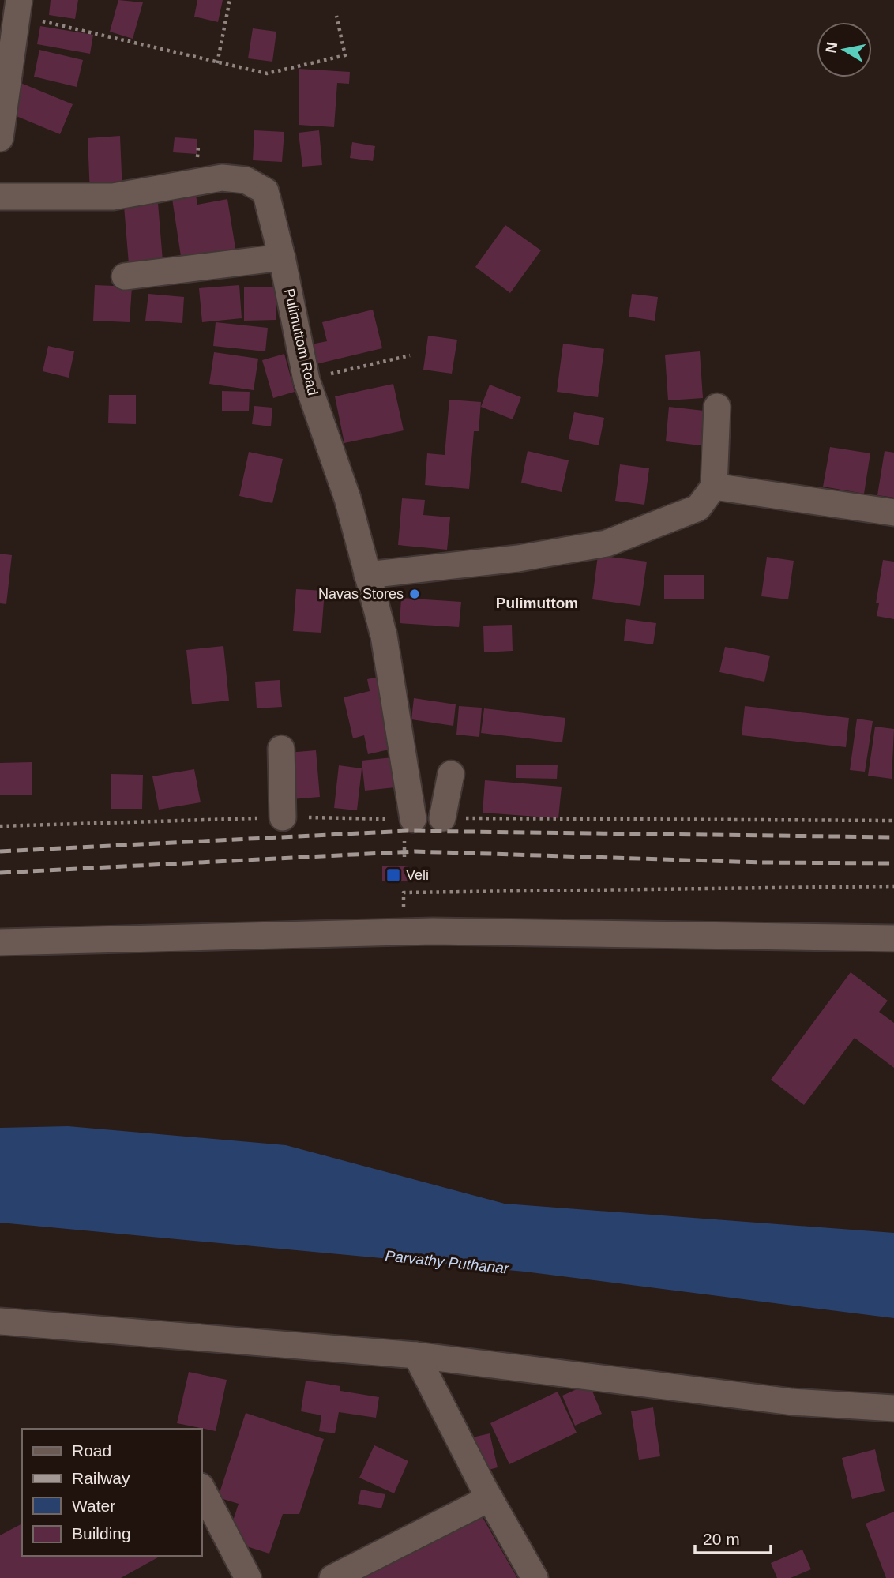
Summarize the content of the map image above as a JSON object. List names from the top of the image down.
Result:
{
  "streets": {
    "street": ["Pulimuttom Road"]
  },
  "districts": ["Pulimuttom"],
  "water": ["Parvathy Puthanar"],
  "places": {
    "other": ["Navas Stores"],
    "transit": ["Veli"]
  },
  "legend": [
    "Road",
    "Railway",
    "Water",
    "Building"
  ],
  "scale_bar": "20 m",
  "north": "left"
}
